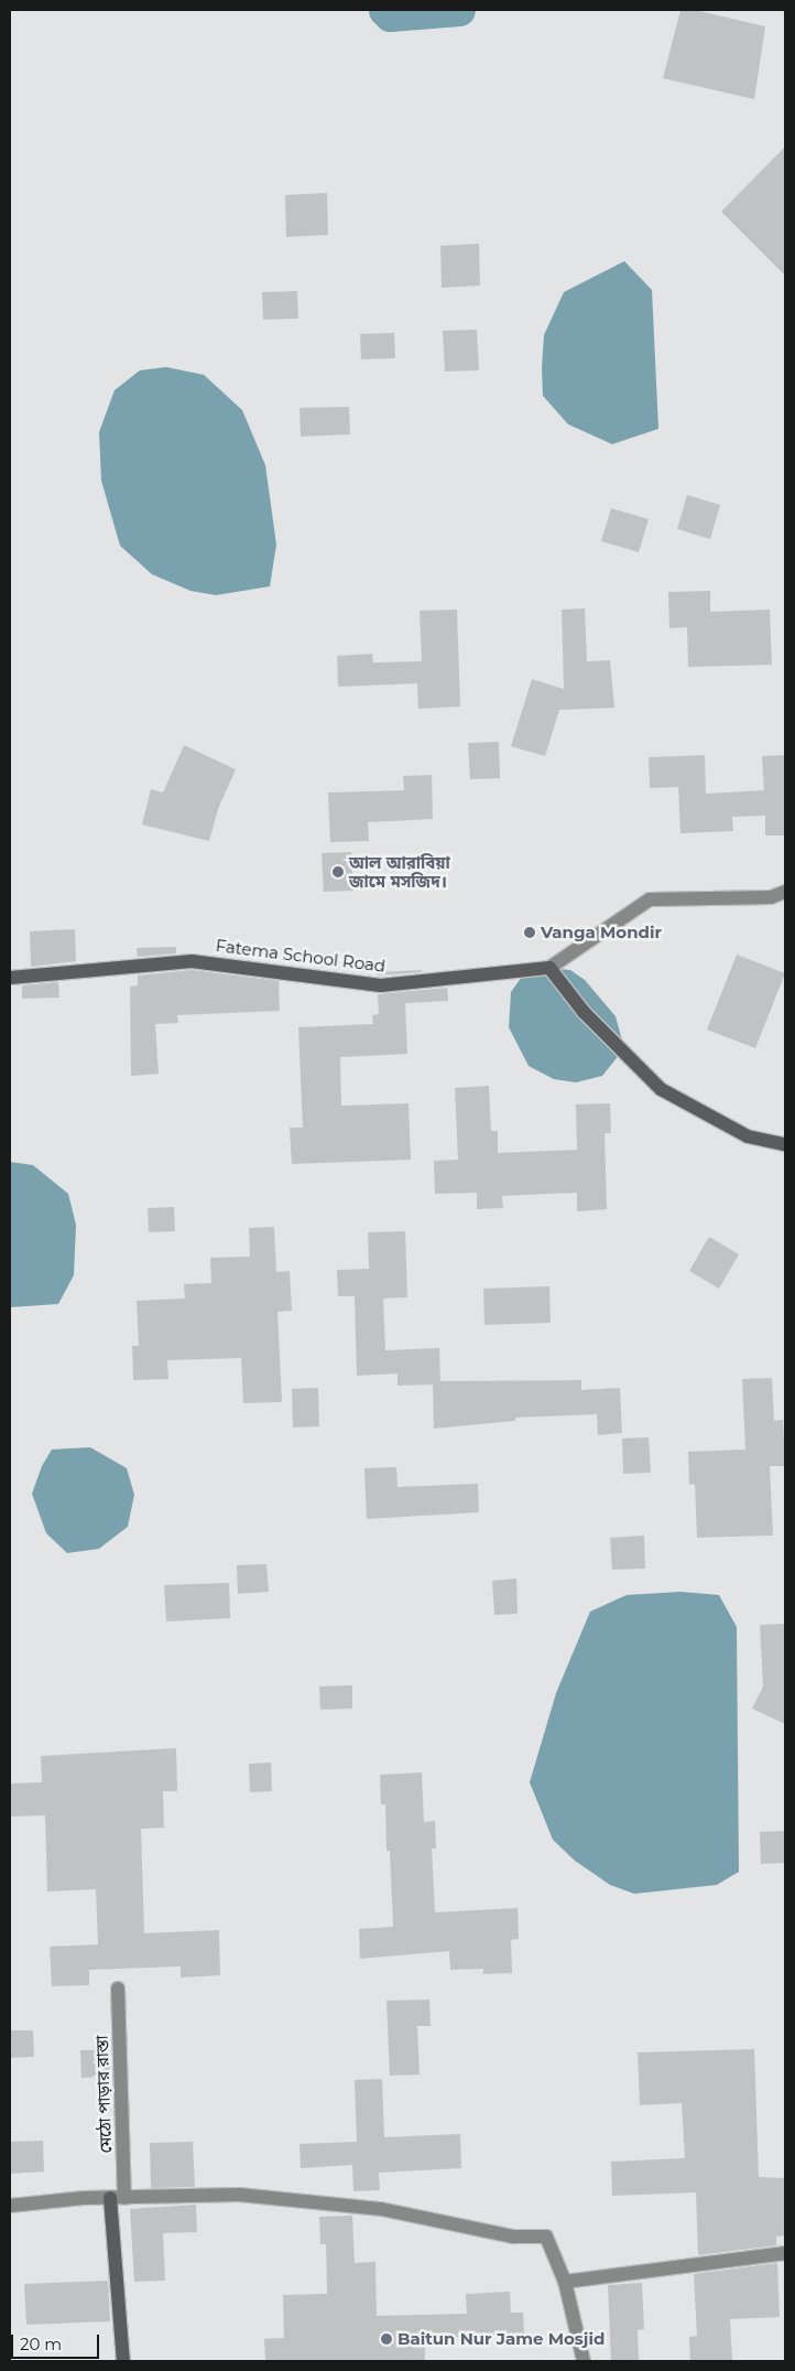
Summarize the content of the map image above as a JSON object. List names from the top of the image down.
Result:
{
  "streets": {
    "main road": ["Fatema School Road"],
    "street": ["মেঠো পাড়ার রাস্তা"]
  },
  "places": ["আল আরাবিয়া জামে মসজিদ।", "Vanga Mondir", "Baitun Nur Jame Mosjid"],
  "scale_bar": "20 m"
}
